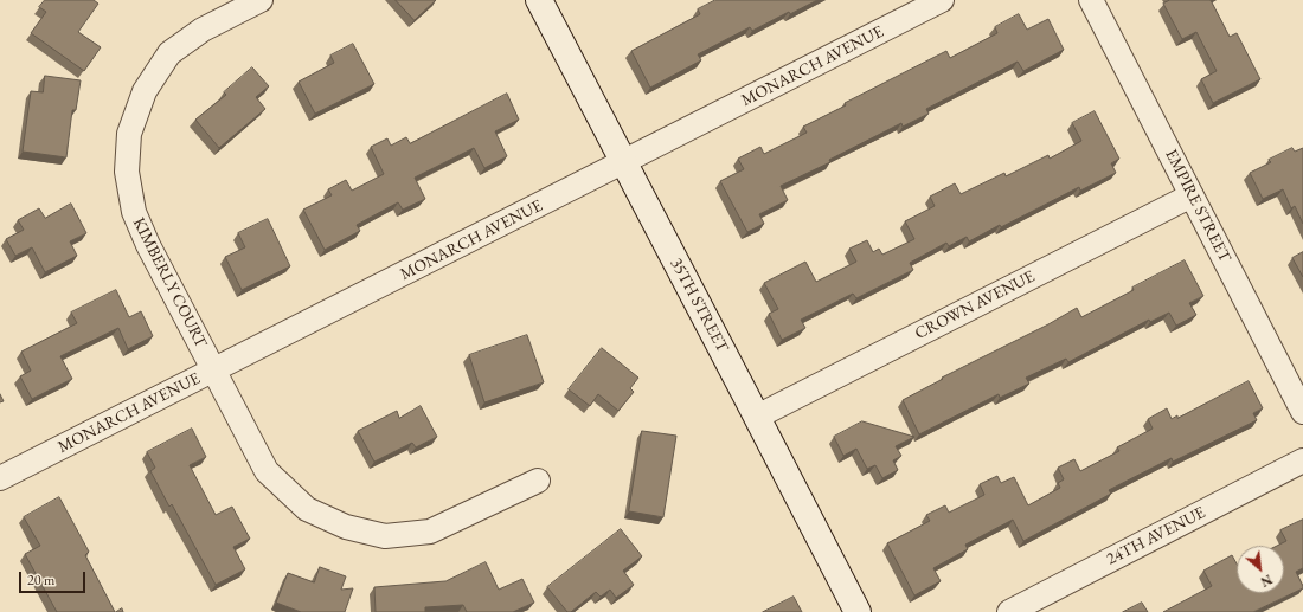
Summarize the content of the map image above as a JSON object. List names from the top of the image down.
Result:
{
  "streets": {
    "street": [
      "MONARCH AVENUE",
      "EMPIRE STREET",
      "KIMBERLY COURT",
      "35TH STREET",
      "CROWN AVENUE",
      "24TH AVENUE"
    ]
  },
  "crossings": [
    ["MONARCH AVENUE", "KIMBERLY COURT"],
    ["MONARCH AVENUE", "35TH STREET"],
    ["EMPIRE STREET", "CROWN AVENUE"],
    ["35TH STREET", "CROWN AVENUE"]
  ],
  "scale_bar": "20 m",
  "north": "bottom right"
}
